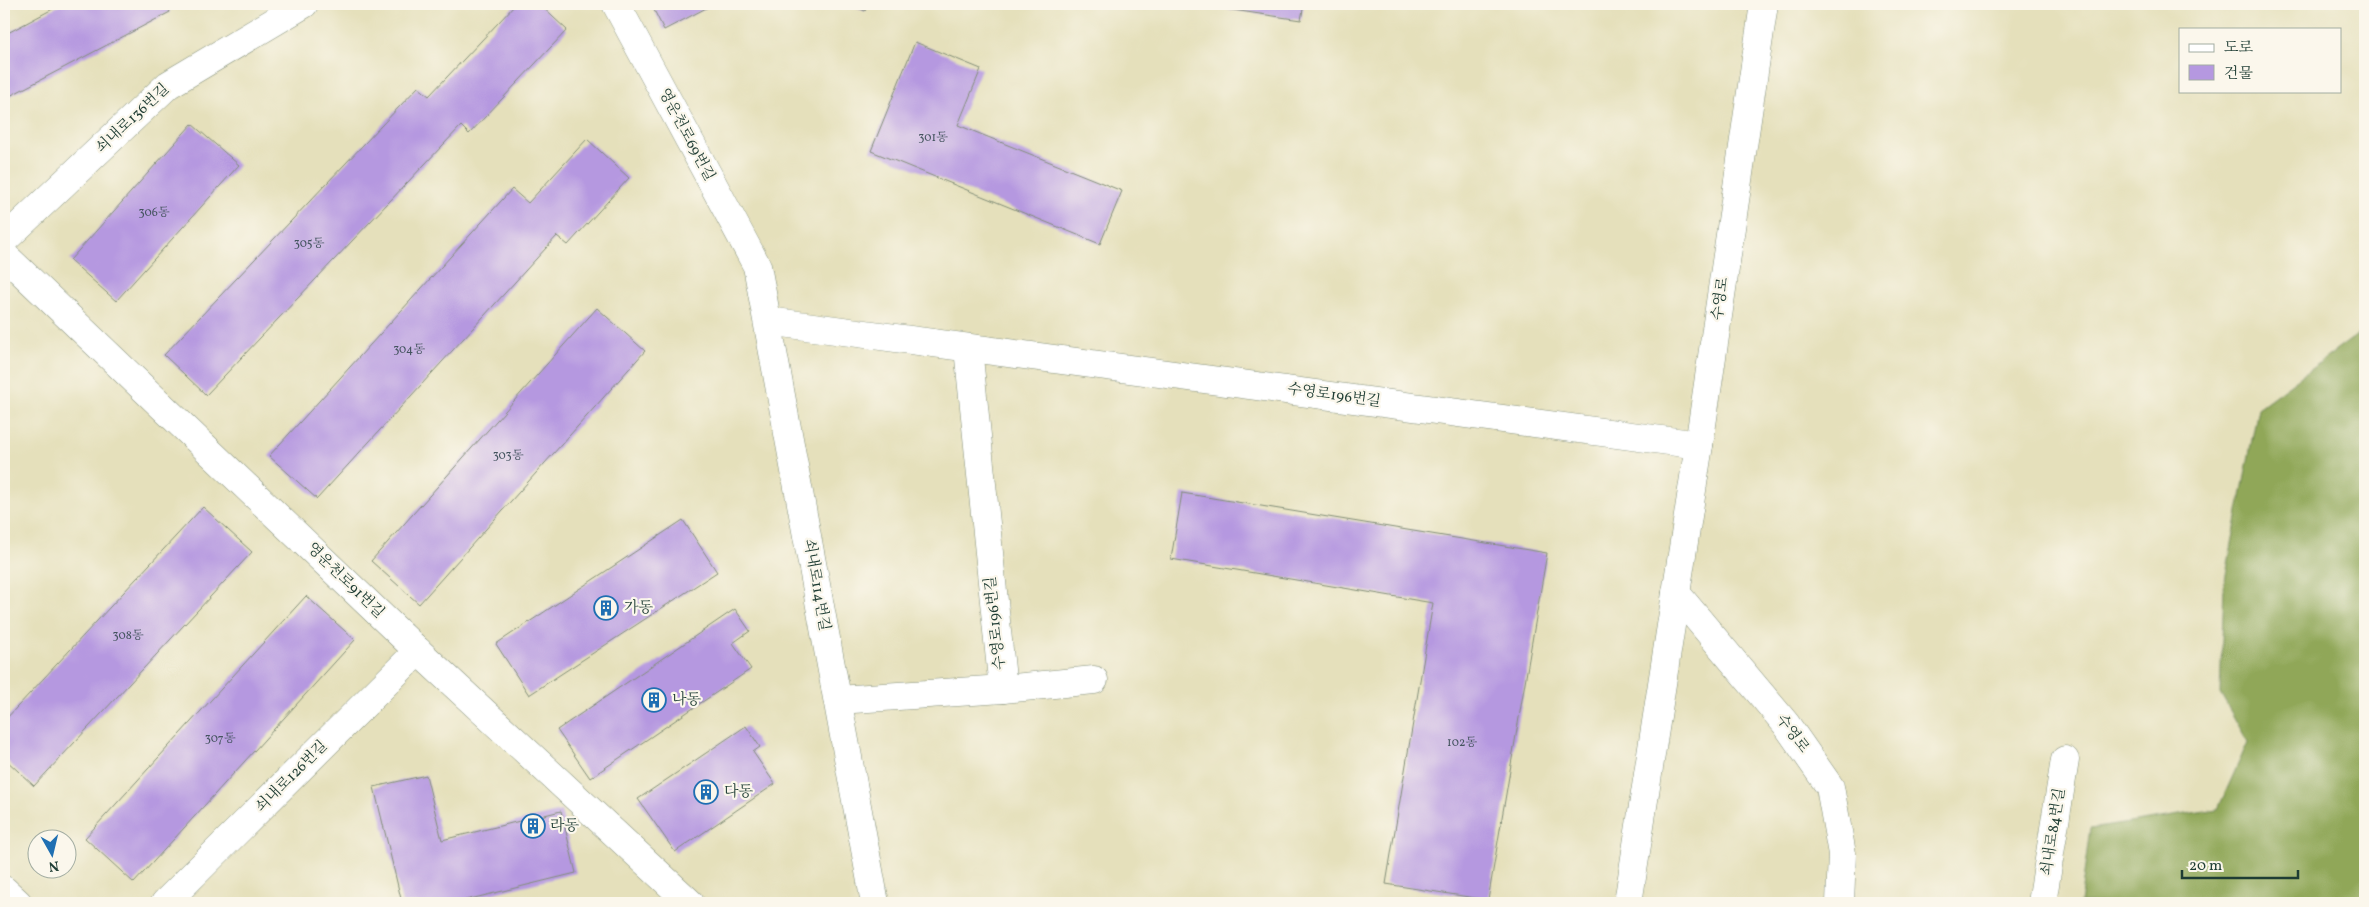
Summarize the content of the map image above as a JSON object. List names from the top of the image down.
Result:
{
  "streets": {
    "street": [
      "쇠내로136번길",
      "영운천로69번길",
      "수영로",
      "수영로196번길",
      "영운천로91번길",
      "쇠내로114번길",
      "쇠내로126번길",
      "쇠내로84번길"
    ]
  },
  "crossings": [
    ["영운천로69번길", "쇠내로114번길"],
    ["수영로", "수영로196번길"],
    ["수영로196번길", "쇠내로114번길"],
    ["영운천로91번길", "쇠내로126번길"]
  ],
  "places": {
    "building": [
      "가동",
      "나동",
      "다동",
      "라동"
    ]
  },
  "house_numbers": [
    "301동",
    "306동",
    "305동",
    "304동",
    "303동",
    "308동",
    "307동",
    "102동"
  ],
  "legend": ["도로", "건물"],
  "scale_bar": "20 m",
  "north": "bottom"
}
